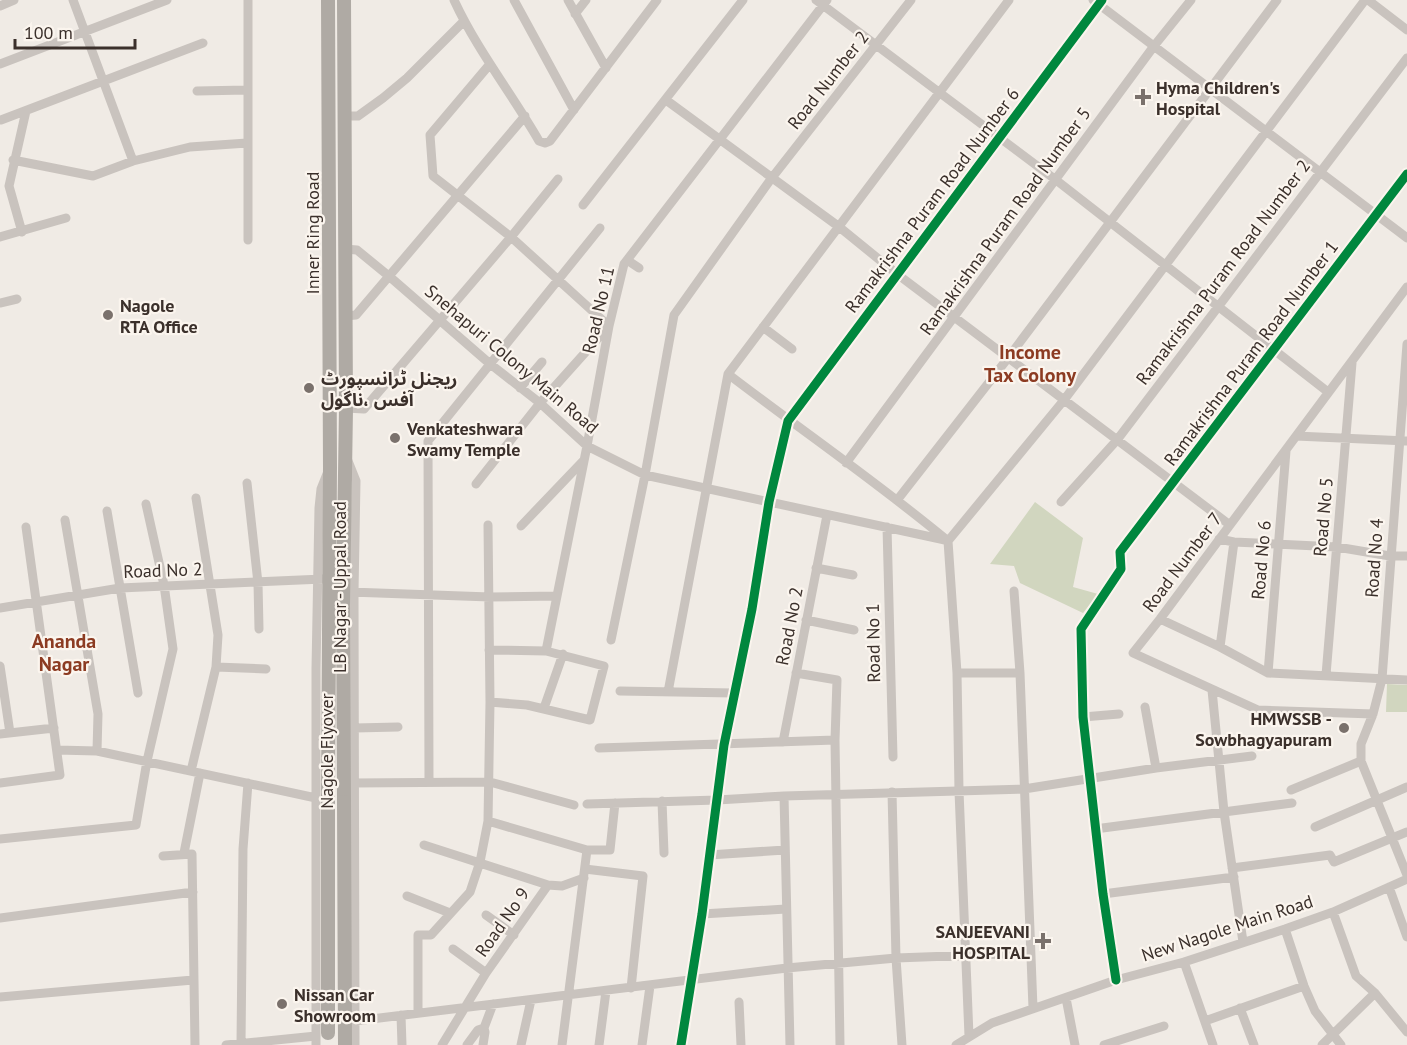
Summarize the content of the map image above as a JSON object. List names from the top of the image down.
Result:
{
  "streets": {
    "highway": ["Inner Ring Road", "Nagole Flyover"],
    "street": [
      "Road Number 2",
      "Ramakrishna Puram Road Number 6",
      "Ramakrishna Puram Road Number 5",
      "Ramakrishna Puram Road Number 2",
      "Road No 11",
      "Ramakrishna Puram Road Number 1",
      "Snehapuri Colony Main Road",
      "Road No 5",
      "Road No 4",
      "Road No 6",
      "Road Number 7",
      "Road No 2",
      "LB Nagar - Uppal Road",
      "Road No 1",
      "Road No 9",
      "New Nagole Main Road"
    ]
  },
  "crossings": [
    ["Road Number 2", "Snehapuri Colony Main Road"],
    ["Inner Ring Road", "Snehapuri Colony Main Road"],
    ["Inner Ring Road", "Nagole Flyover"],
    ["Road No 11", "Snehapuri Colony Main Road"],
    ["Snehapuri Colony Main Road", "Road No 2"],
    ["Snehapuri Colony Main Road", "Road No 1"],
    ["Road No 5", "Road Number 7"],
    ["Road No 4", "Road Number 7"],
    ["Road No 6", "Road Number 7"],
    ["Road No 2", "Nagole Flyover"],
    ["LB Nagar - Uppal Road", "Nagole Flyover"]
  ],
  "districts": ["Income Tax Colony", "Ananda Nagar"],
  "places": {
    "health": ["Hyma Children's Hospital", "SANJEEVANI HOSPITAL"],
    "other": [
      "Nagole RTA Office",
      "ریجنل ٹرانسپورٹ آفس ،ناگول",
      "Venkateshwara Swamy Temple",
      "HMWSSB - Sowbhagyapuram",
      "Nissan Car Showroom"
    ]
  },
  "scale_bar": "100 m"
}
